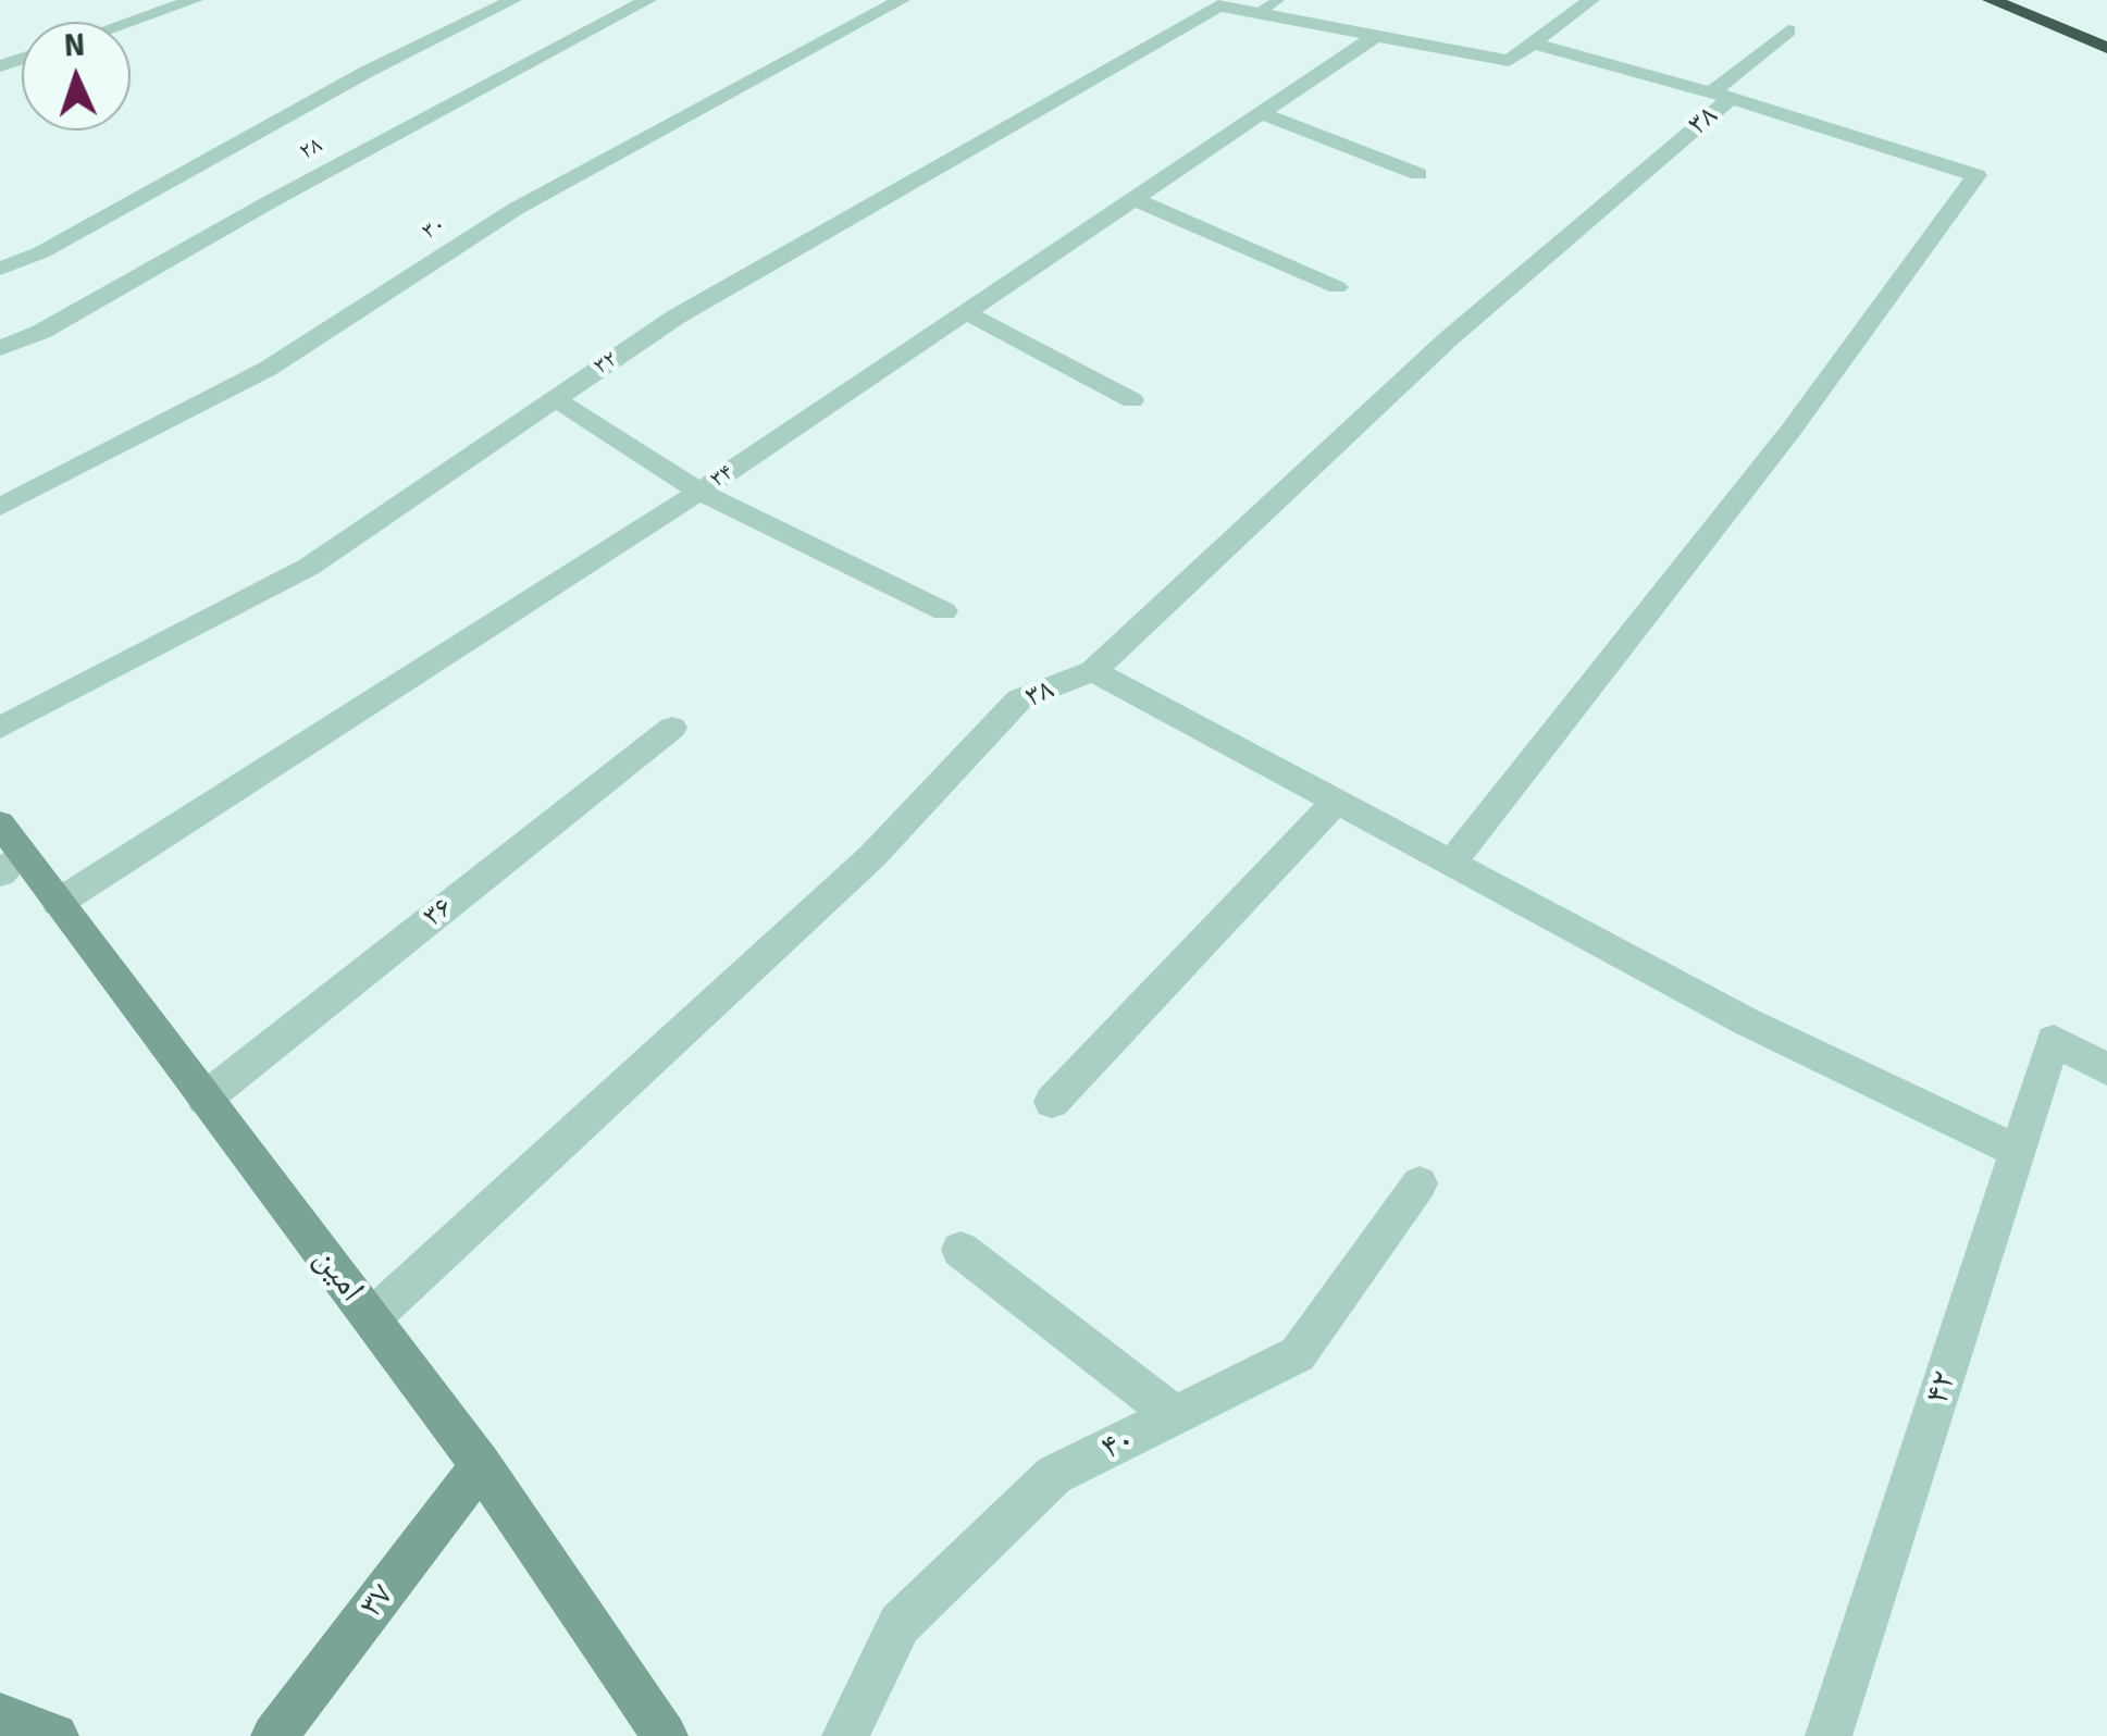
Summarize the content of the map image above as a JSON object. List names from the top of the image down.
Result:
{
  "streets": {
    "street": [
      "۳۸",
      "۲۸",
      "۳۰",
      "۳۲",
      "۳۴",
      "۳۶",
      "امین",
      "۴۲",
      "۴۰",
      "۳۷"
    ]
  },
  "crossings": [
    ["۳۸", "امین"],
    ["۳۴", "امین"],
    ["۳۶", "امین"],
    ["امین", "۳۷"]
  ],
  "north": "top"
}
